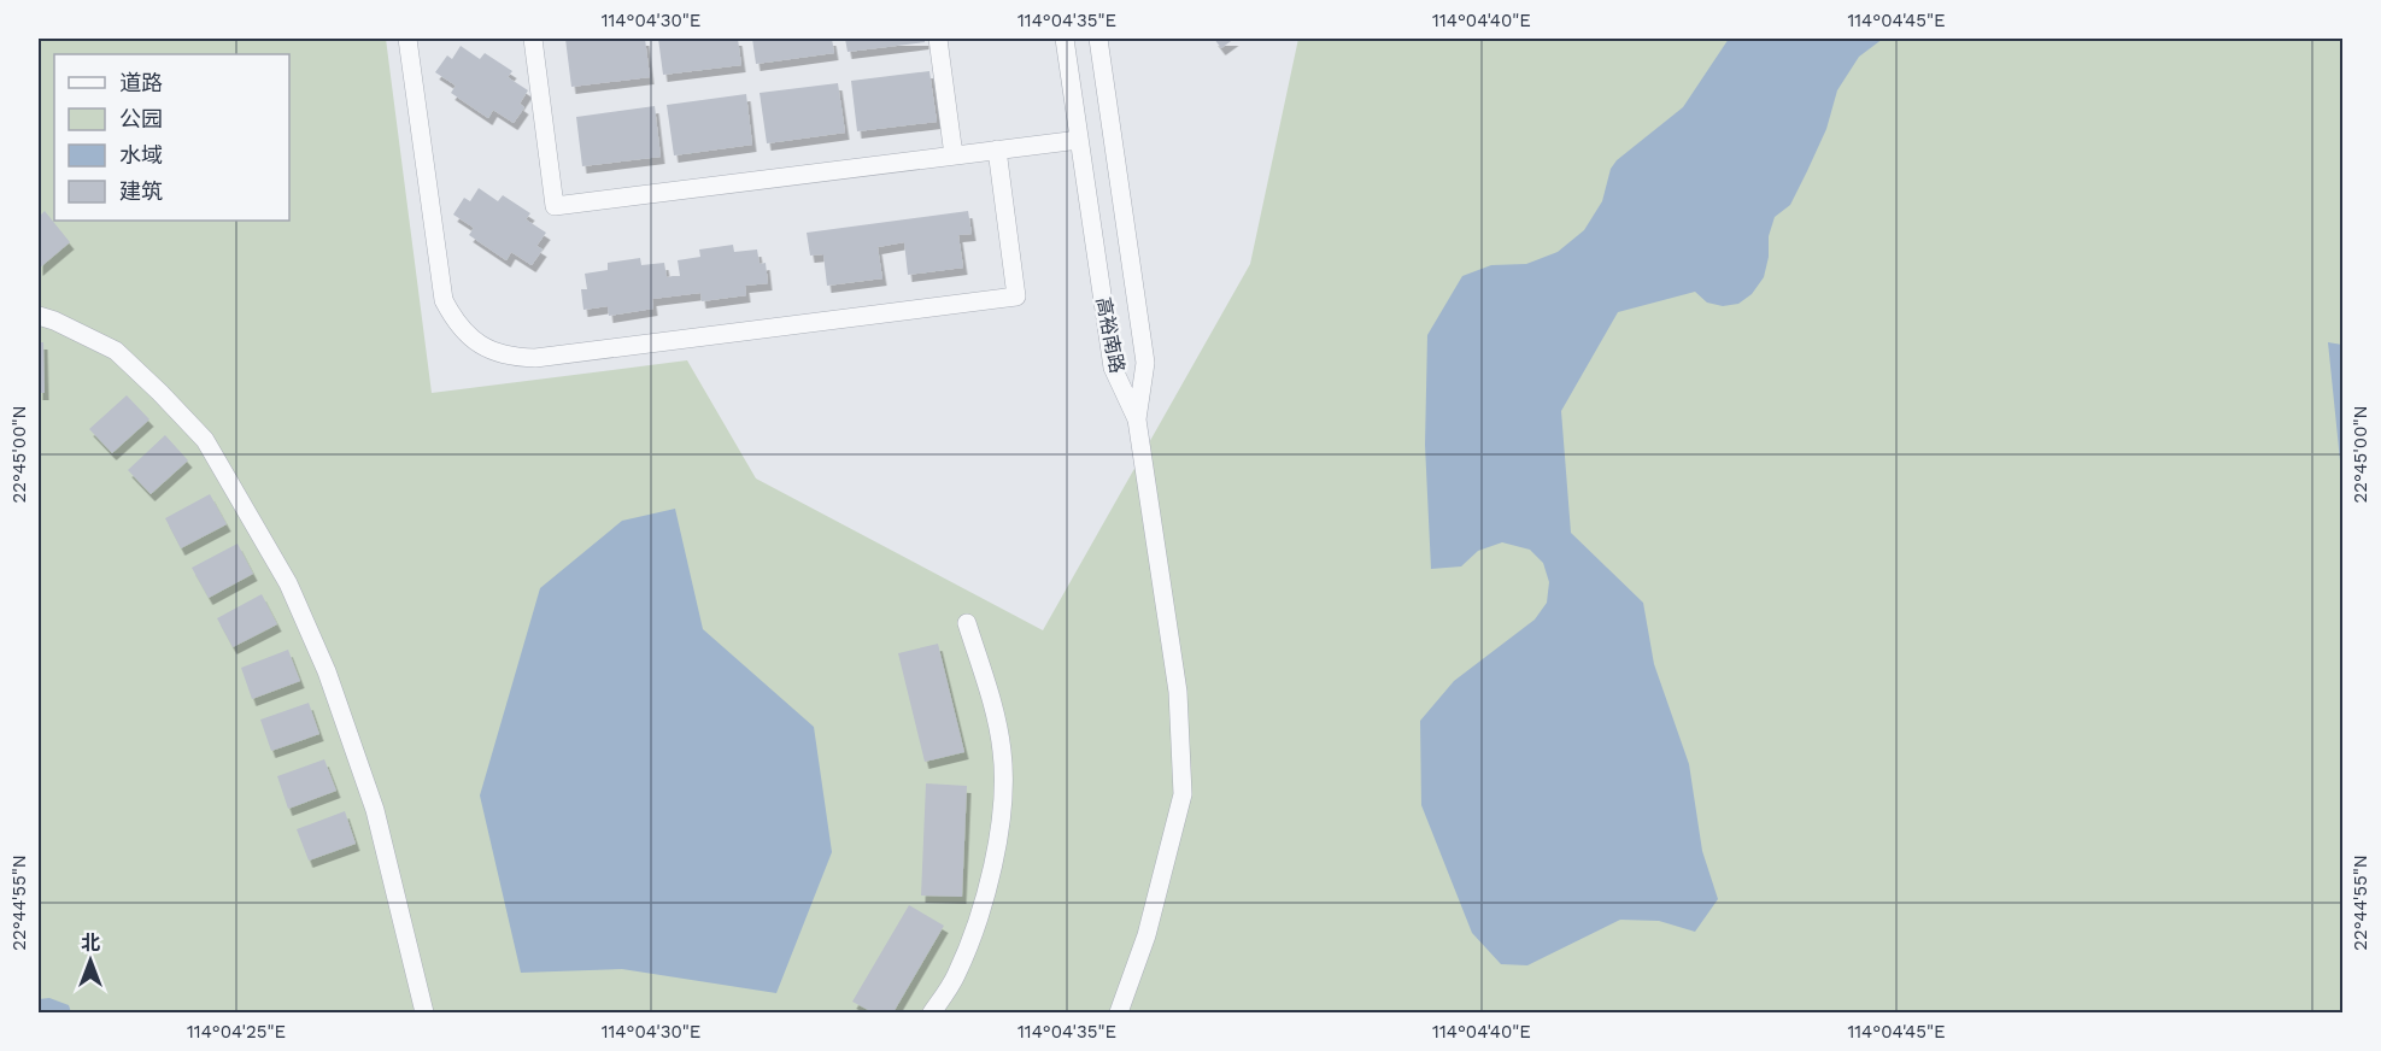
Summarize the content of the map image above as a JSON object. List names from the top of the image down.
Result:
{
  "streets": {
    "street": ["高裕南路"]
  },
  "legend": [
    "道路",
    "公园",
    "水域",
    "建筑"
  ],
  "north": "top",
  "coordinates": [
    "114°04'30\"E",
    "114°04'35\"E",
    "114°04'40\"E",
    "114°04'45\"E",
    "22°45'00\"N",
    "22°44'55\"N",
    "114°04'25\"E"
  ]
}
